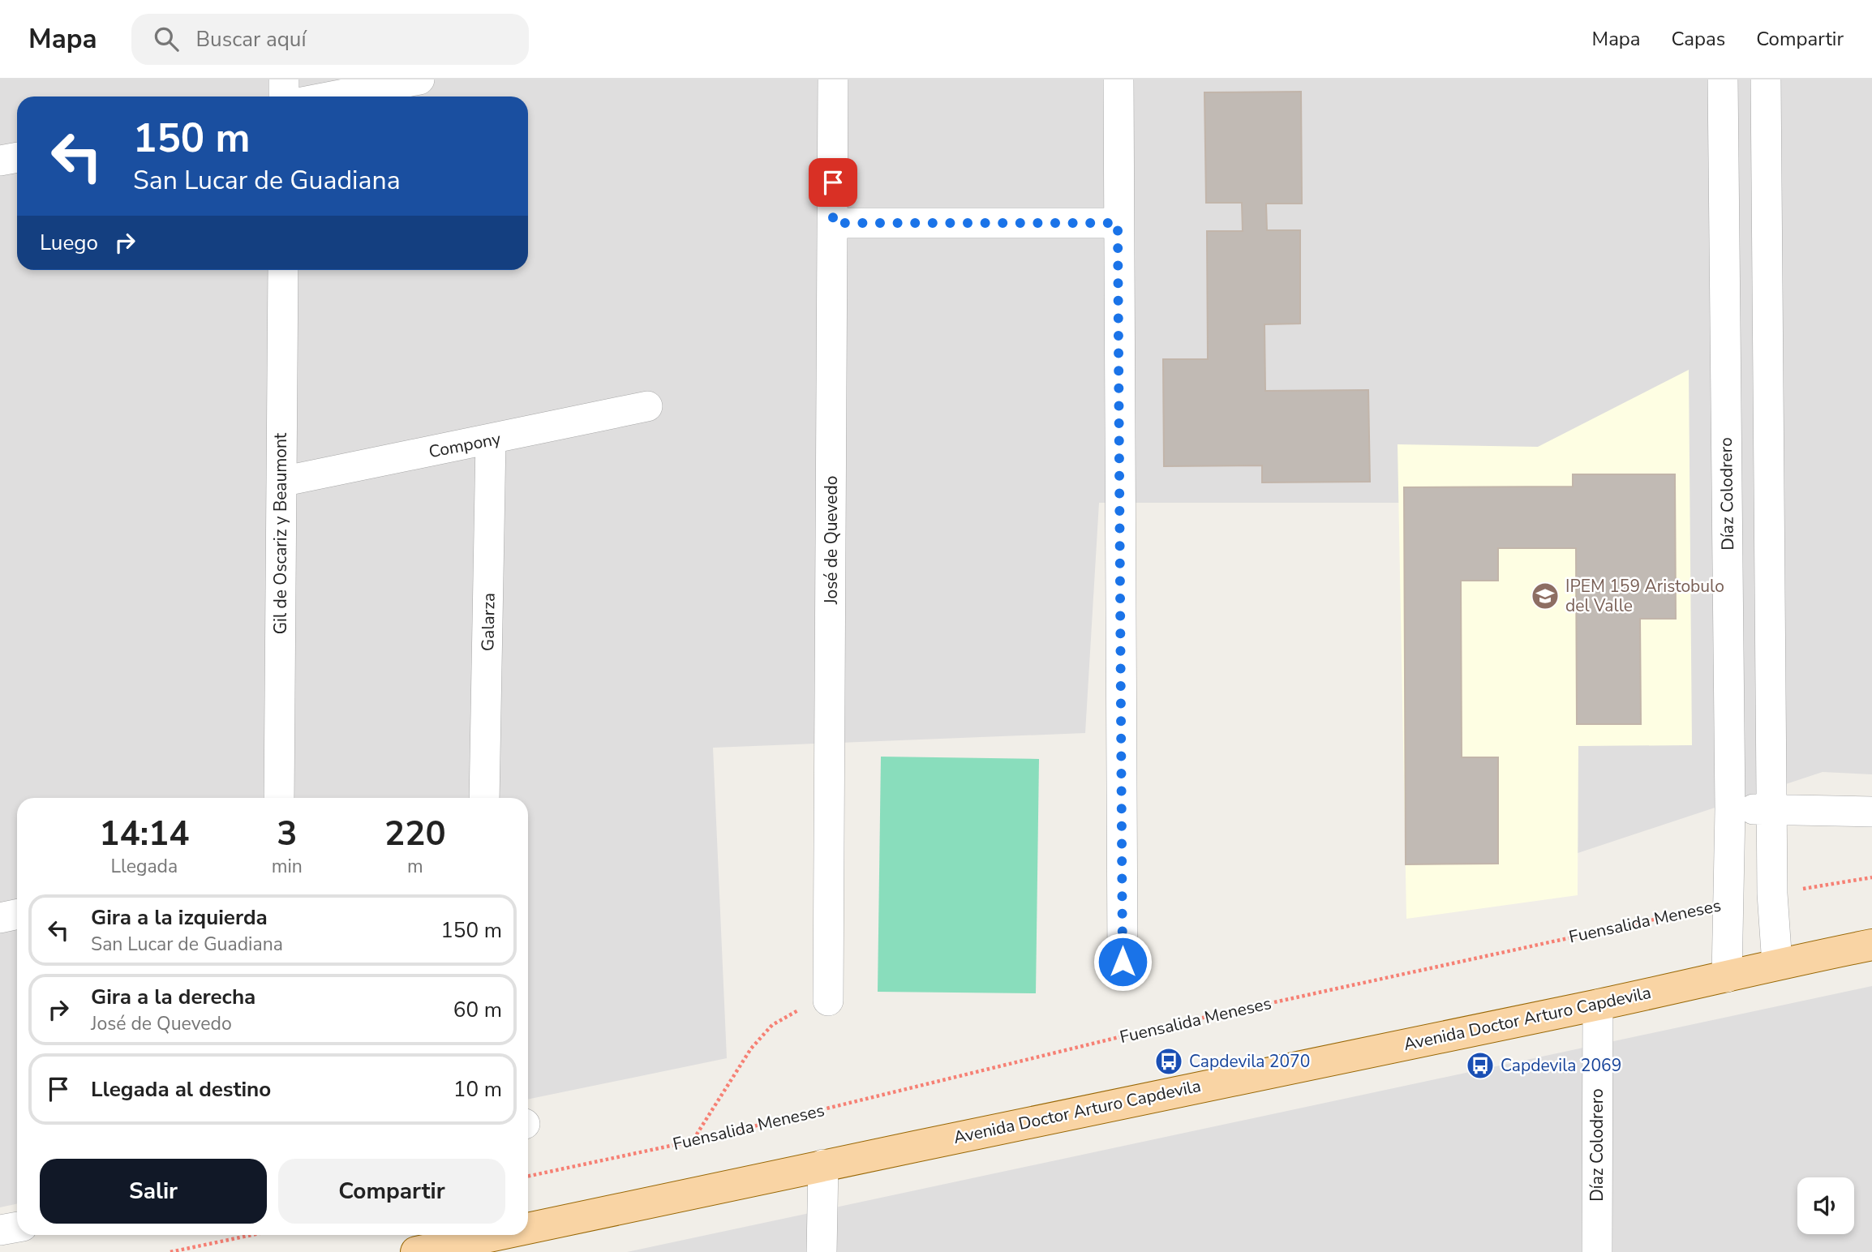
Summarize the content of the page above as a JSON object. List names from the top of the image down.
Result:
{
  "streets": {
    "main road": ["Avenida Doctor Arturo Capdevila"],
    "street": [
      "Compony",
      "Díaz Colodrero",
      "Gil de Oscariz y Beaumont",
      "José de Quevedo",
      "Galarza"
    ],
    "path": ["Fuensalida Meneses"]
  },
  "crossings": [
    ["Compony", "Gil de Oscariz y Beaumont"],
    ["Compony", "Galarza"],
    ["Díaz Colodrero", "Fuensalida Meneses"],
    ["Díaz Colodrero", "Avenida Doctor Arturo Capdevila"]
  ],
  "places": {
    "school or university": ["IPEM 159 Aristobulo del Valle"],
    "bus stop": ["Capdevila 2070", "Capdevila 2069"]
  },
  "page": {
    "header": "Mapa",
    "search": "Buscar aquí",
    "nav": ["Mapa", "Capas", "Compartir"],
    "turn": ["150 m", "San Lucar de Guadiana"],
    "then": "Luego",
    "eta": [
      "14:14",
      "Llegada",
      "3",
      "min",
      "220",
      "m"
    ],
    "list": [
      {
        "name": "Gira a la izquierda",
        "note": "San Lucar de Guadiana",
        "value": "150 m"
      },
      {
        "name": "Gira a la derecha",
        "note": "José de Quevedo",
        "value": "60 m"
      },
      {
        "name": "Llegada al destino",
        "value": "10 m"
      }
    ],
    "buttons": ["Salir", "Compartir"]
  }
}
